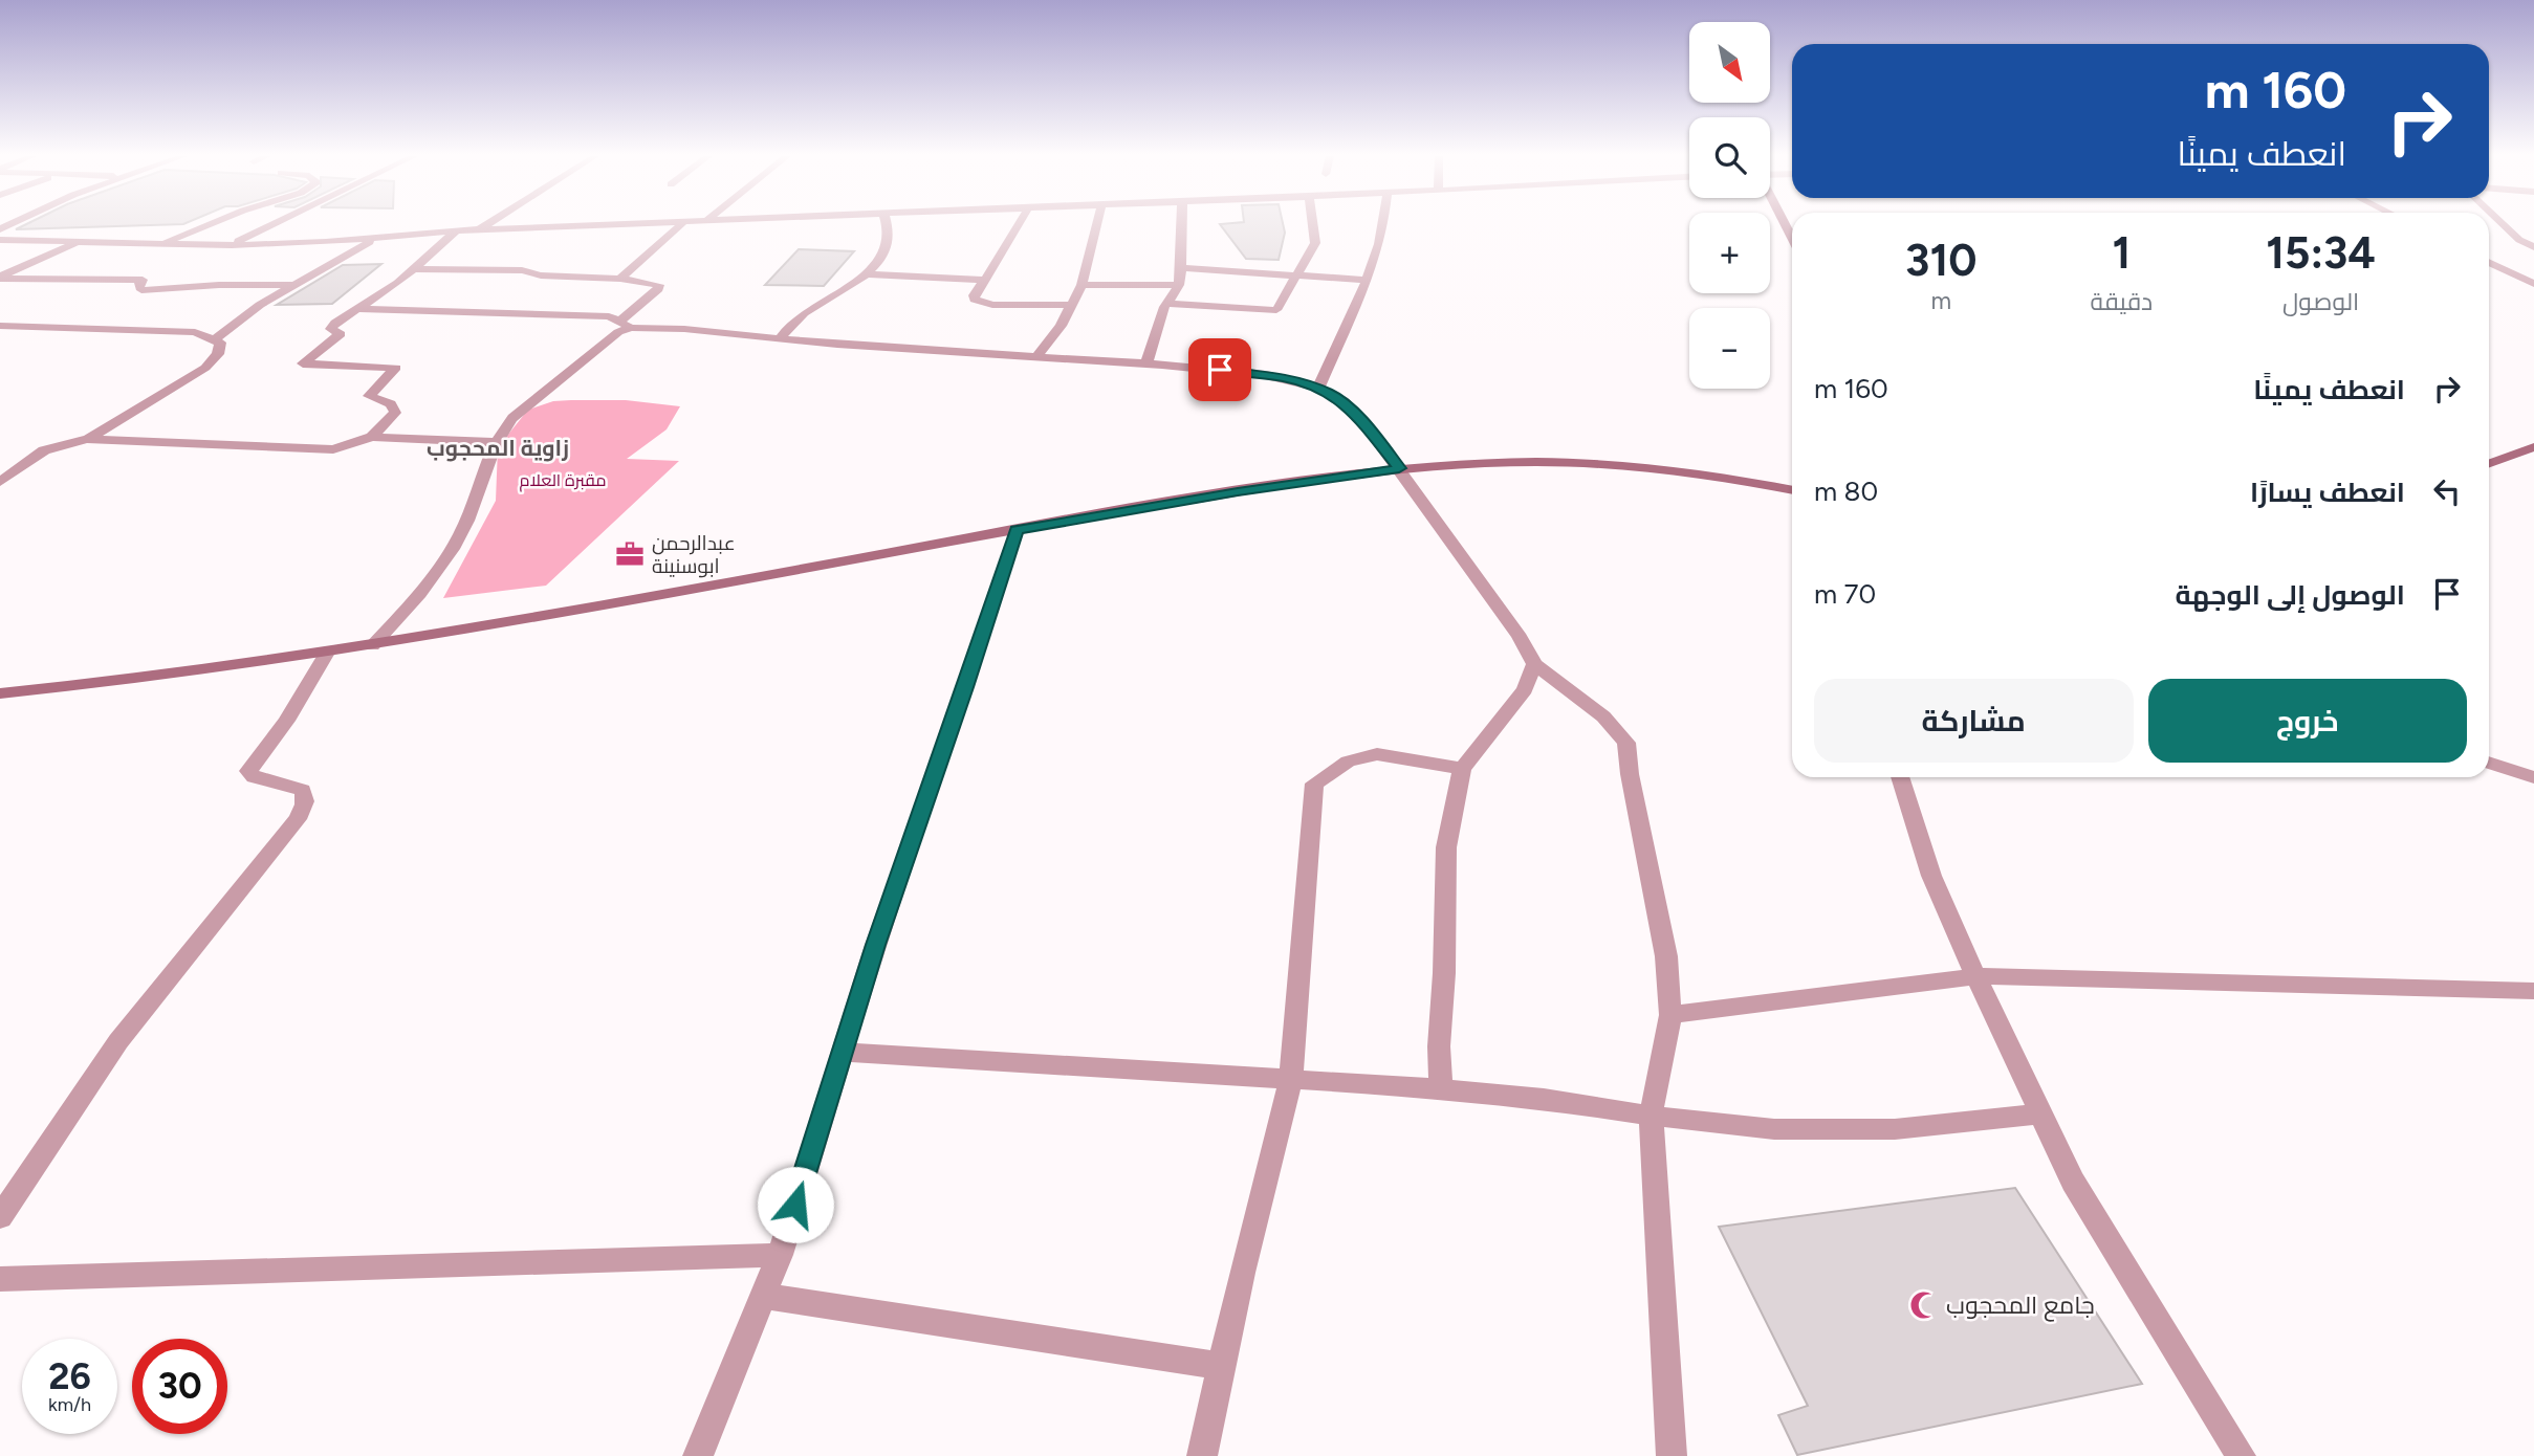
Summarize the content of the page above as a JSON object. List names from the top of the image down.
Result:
{
  "districts": ["زاوية المحجوب"],
  "parks": ["مقبرة العلام"],
  "places": {
    "office": ["عبدالرحمن ابوسنينة"],
    "mosque": ["جامع المحجوب"]
  },
  "north": "bottom right",
  "page": {
    "map_buttons": ["+", "−"],
    "turn": ["160 m", "انعطف يمينًا"],
    "eta": [
      "15:34",
      "الوصول",
      "1",
      "دقيقة",
      "310",
      "m"
    ],
    "list": [
      {
        "name": "انعطف يمينًا",
        "value": "160 m"
      },
      {
        "name": "انعطف يسارًا",
        "value": "80 m"
      },
      {
        "name": "الوصول إلى الوجهة",
        "value": "70 m"
      }
    ],
    "buttons": ["خروج", "مشاركة"],
    "speed": "26 km/h",
    "limit": "30"
  }
}
